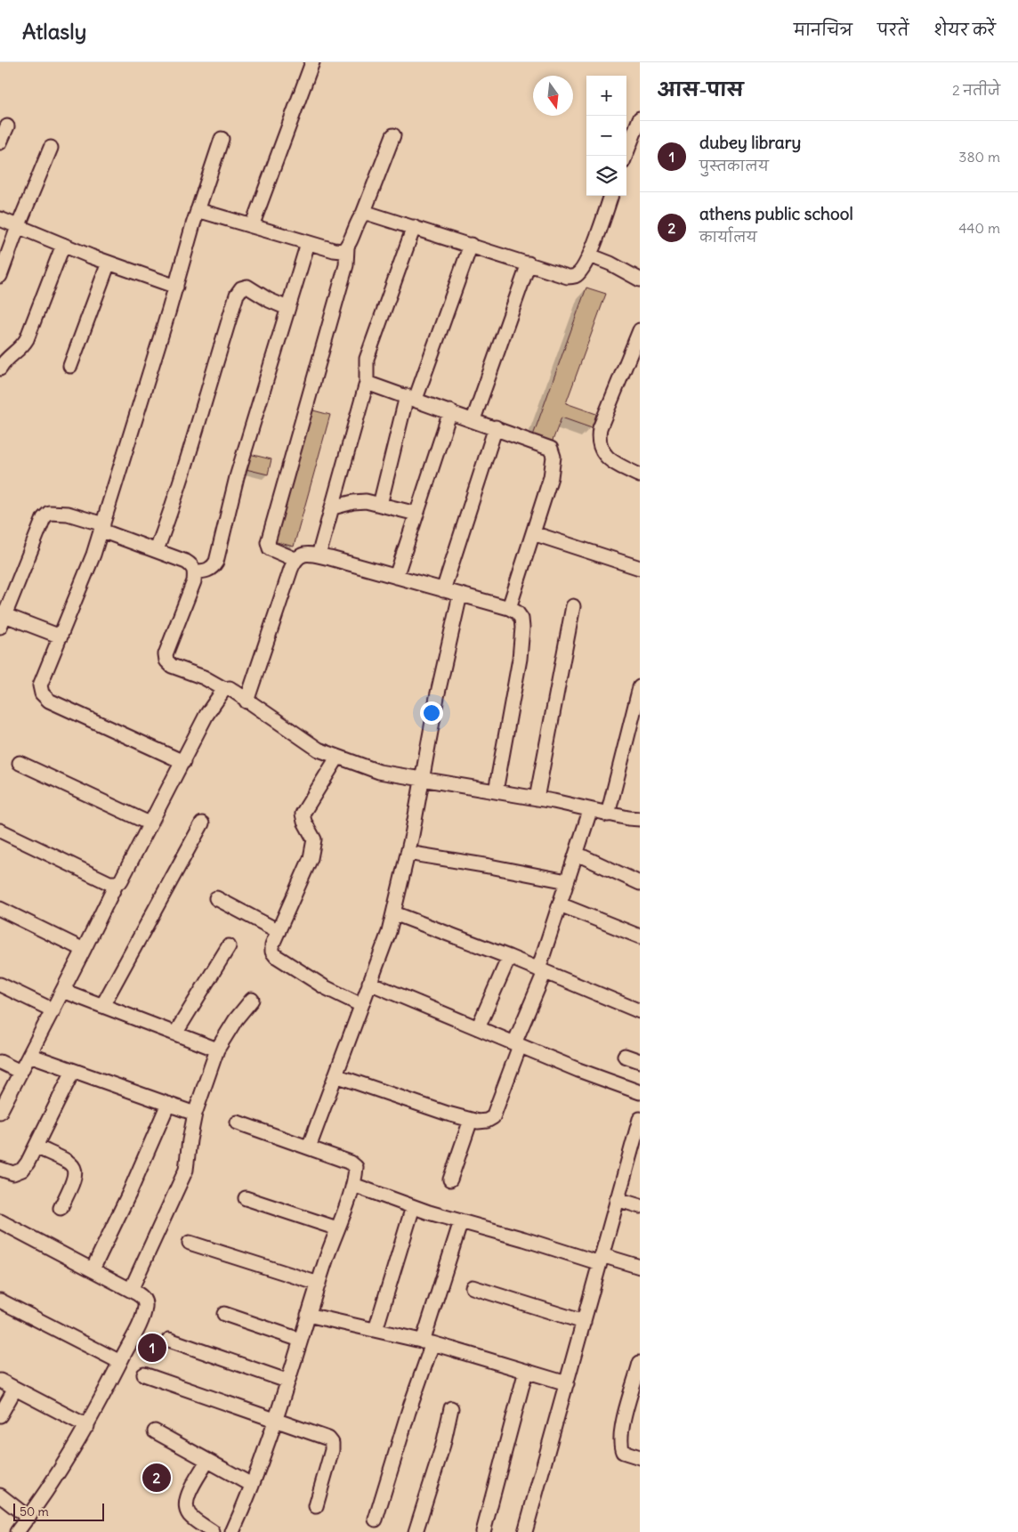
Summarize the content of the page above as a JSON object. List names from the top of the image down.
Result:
{
  "scale_bar": "50 m",
  "north": "bottom",
  "page": {
    "header": "Atlasly",
    "nav": ["मानचित्र", "परतें", "शेयर करें"],
    "heading": ["आस-पास", "2 नतीजे"],
    "map_buttons": ["+", "−"],
    "list": [
      {
        "mark": "1",
        "name": "dubey library",
        "note": "पुस्तकालय",
        "value": "380 m"
      },
      {
        "mark": "2",
        "name": "athens public school",
        "note": "कार्यालय",
        "value": "440 m"
      }
    ],
    "pins": ["1", "2"],
    "scale": "50 m"
  }
}
